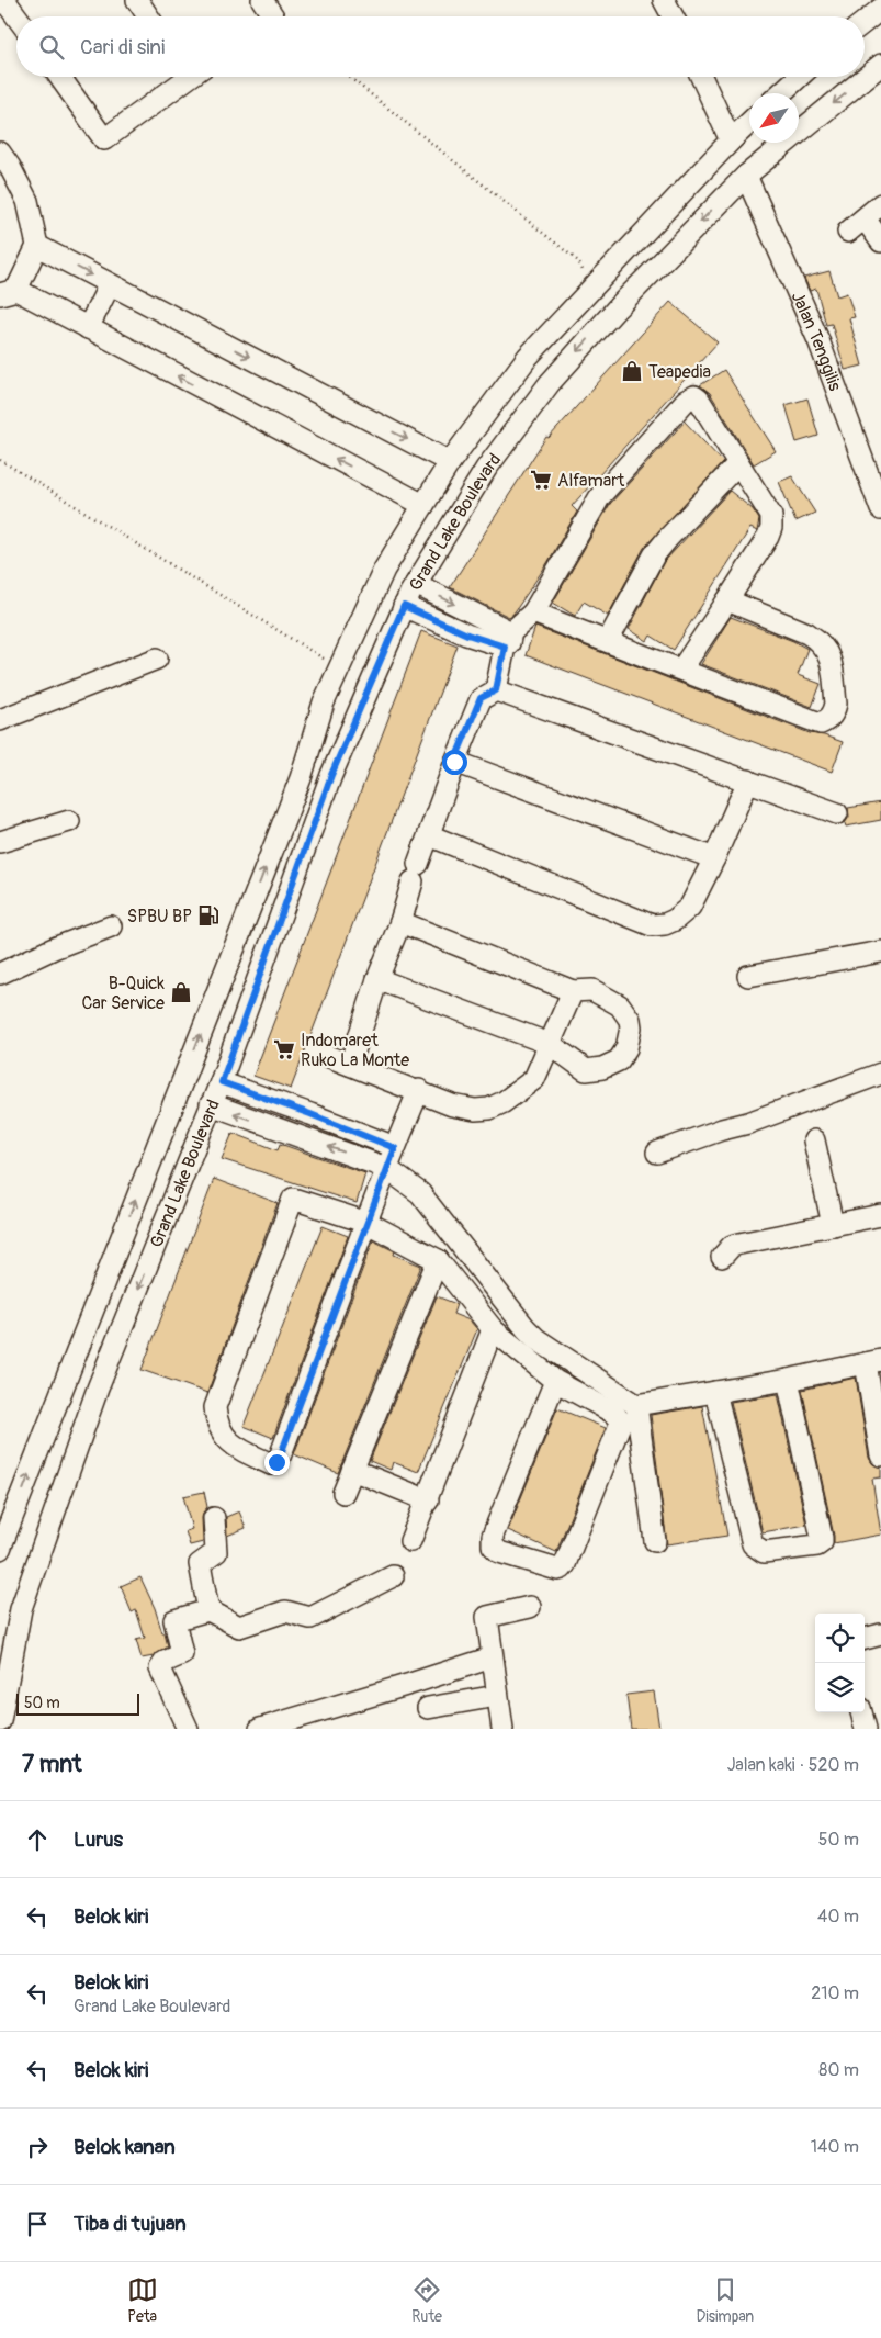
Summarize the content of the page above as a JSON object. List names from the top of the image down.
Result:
{
  "streets": {
    "street": ["Jalan Tenggilis", "Grand Lake Boulevard"]
  },
  "crossings": [
    ["Jalan Tenggilis", "Grand Lake Boulevard"]
  ],
  "places": {
    "shop": ["Teapedia", "B-Quick Car Service"],
    "supermarket": ["Alfamart", "Indomaret Ruko La Monte"],
    "fuel station": ["SPBU BP"]
  },
  "scale_bar": "50 m",
  "north": "bottom left",
  "page": {
    "search": "Cari di sini",
    "scale": "50 m",
    "heading": ["7 mnt", "Jalan kaki · 520 m"],
    "list": [
      ["Lurus", "50 m"],
      ["Belok kiri", "40 m"],
      ["Belok kiri", "Grand Lake Boulevard", "210 m"],
      ["Belok kiri", "80 m"],
      ["Belok kanan", "140 m"],
      "Tiba di tujuan"
    ],
    "nav": ["Peta", "Rute", "Disimpan"]
  }
}
